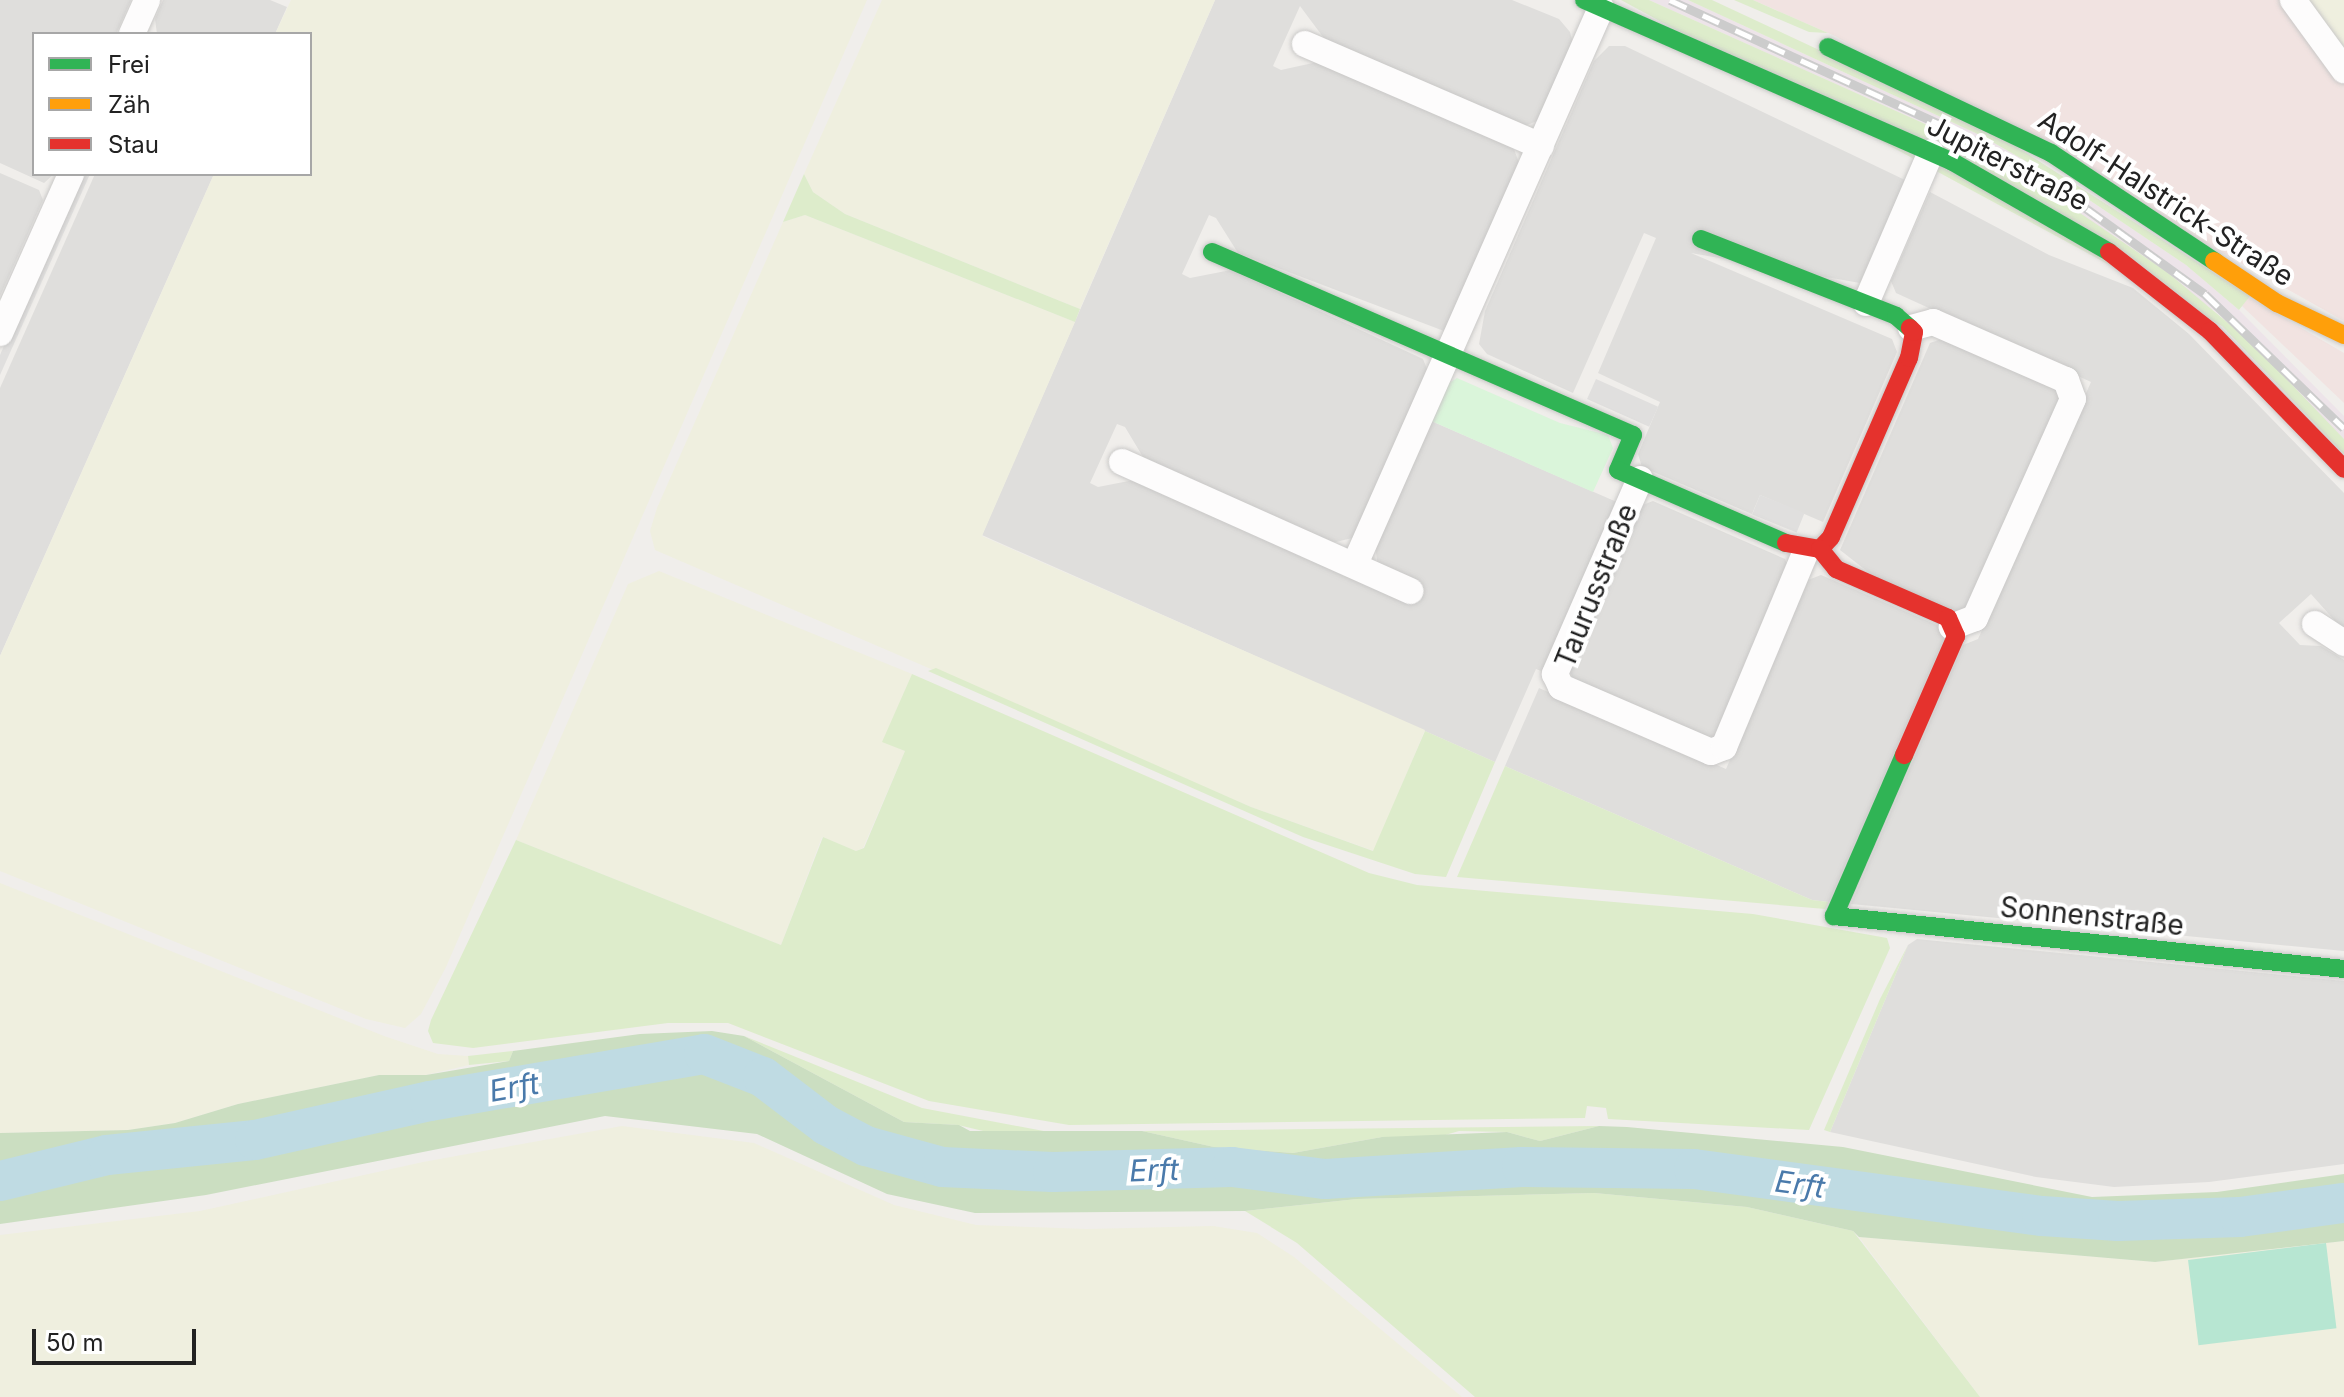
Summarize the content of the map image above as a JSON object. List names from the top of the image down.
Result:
{
  "streets": {
    "street": [
      "Jupiterstraße",
      "Adolf-Halstrick-Straße",
      "Taurusstraße",
      "Sonnenstraße"
    ]
  },
  "crossings": [
    ["Taurusstraße", "Sonnenstraße"]
  ],
  "water": ["Erft"],
  "legend": ["Frei", "Zäh", "Stau"],
  "scale_bar": "50 m"
}
